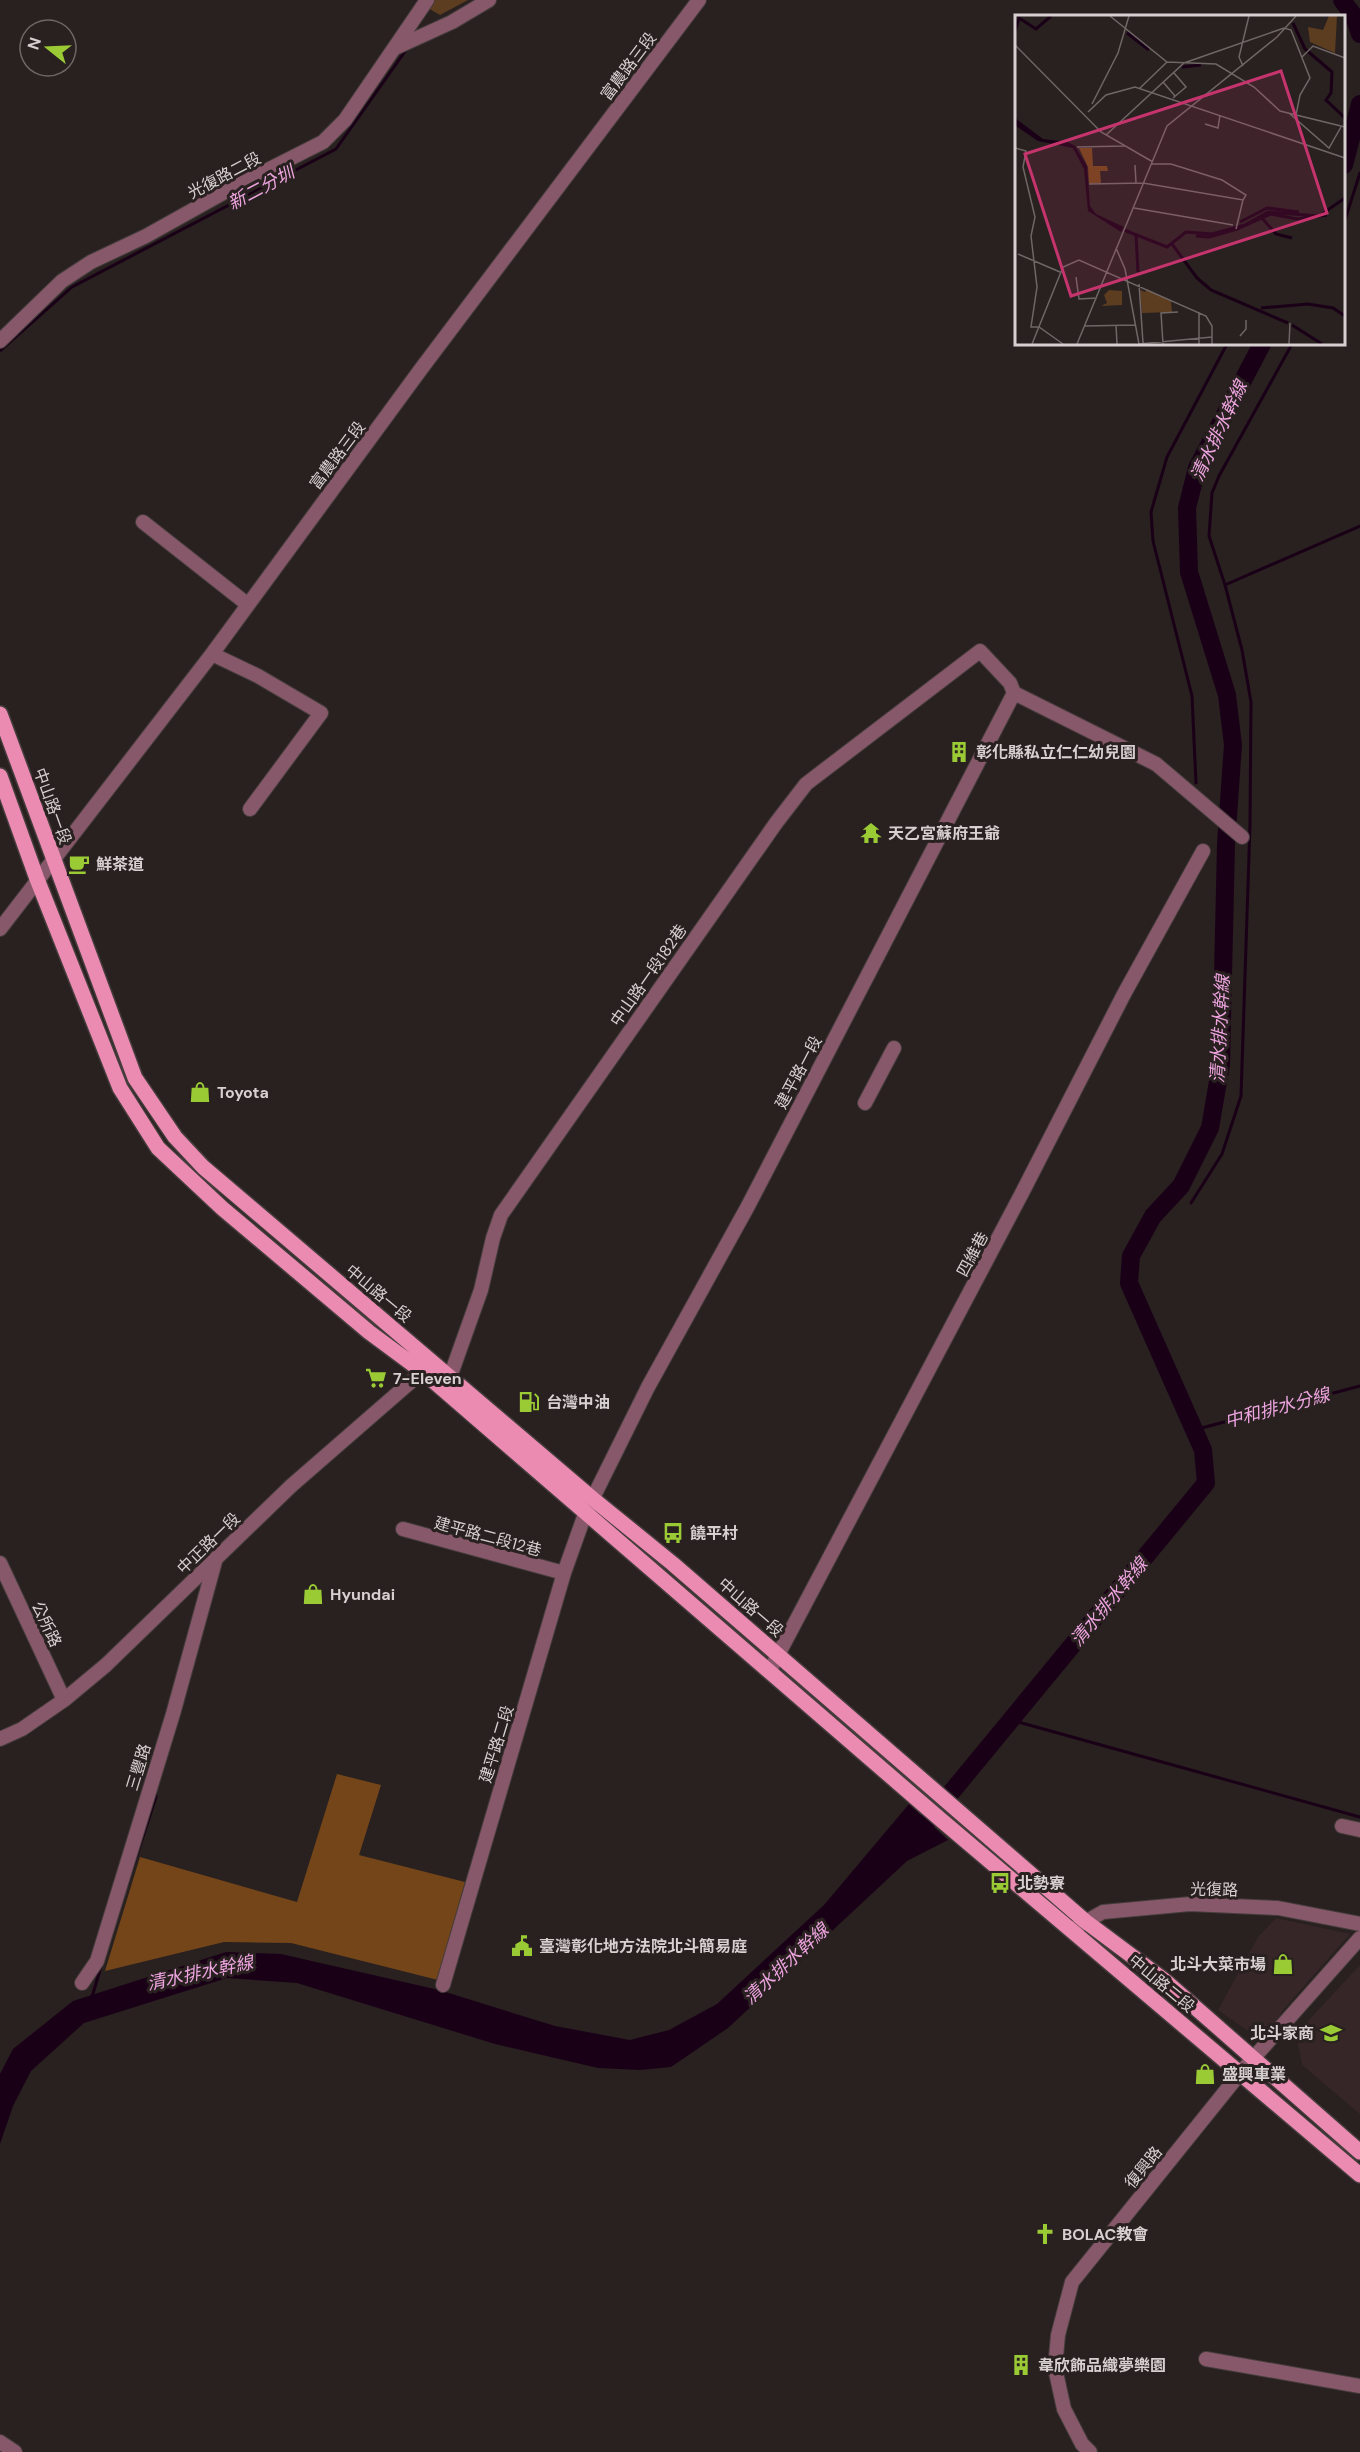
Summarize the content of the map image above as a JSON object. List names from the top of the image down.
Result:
{
  "streets": {
    "main road": ["中山路一段", "中山路二段"],
    "street": [
      "富農路三段",
      "光復路二段",
      "中山路一段182巷",
      "建平路一段",
      "四維巷",
      "建平路二段12巷",
      "中正路一段",
      "公所路",
      "建平路二段",
      "三豐路",
      "光復路",
      "復興路"
    ]
  },
  "crossings": [
    ["富農路三段", "中山路一段"],
    ["中山路一段", "中山路一段182巷"],
    ["中山路一段", "建平路一段"],
    ["中山路一段", "四維巷"],
    ["中山路一段", "中正路一段"],
    ["中山路一段", "建平路二段"],
    ["中山路一段", "中山路二段"],
    ["中山路一段182巷", "建平路一段"],
    ["建平路一段", "建平路二段"],
    ["建平路二段12巷", "建平路二段"],
    ["中正路一段", "公所路"],
    ["中正路一段", "三豐路"],
    ["光復路", "中山路二段"],
    ["中山路二段", "復興路"]
  ],
  "water": ["新二分圳", "清水排水幹線", "中和排水分線"],
  "places": {
    "building": ["彰化縣私立仁仁幼兒園", "韋欣飾品織夢樂園"],
    "temple": ["天乙宮蘇府王爺"],
    "cafe": ["鮮茶道"],
    "shop": [
      "Toyota",
      "Hyundai",
      "北斗大菜市場",
      "盛興車業"
    ],
    "supermarket": ["7-Eleven"],
    "fuel station": ["台灣中油"],
    "bus stop": ["饒平村", "北勢寮"],
    "public building": ["臺灣彰化地方法院北斗簡易庭"],
    "school or university": ["北斗家商"],
    "church": ["BOLAC教會"]
  },
  "north": "left"
}
